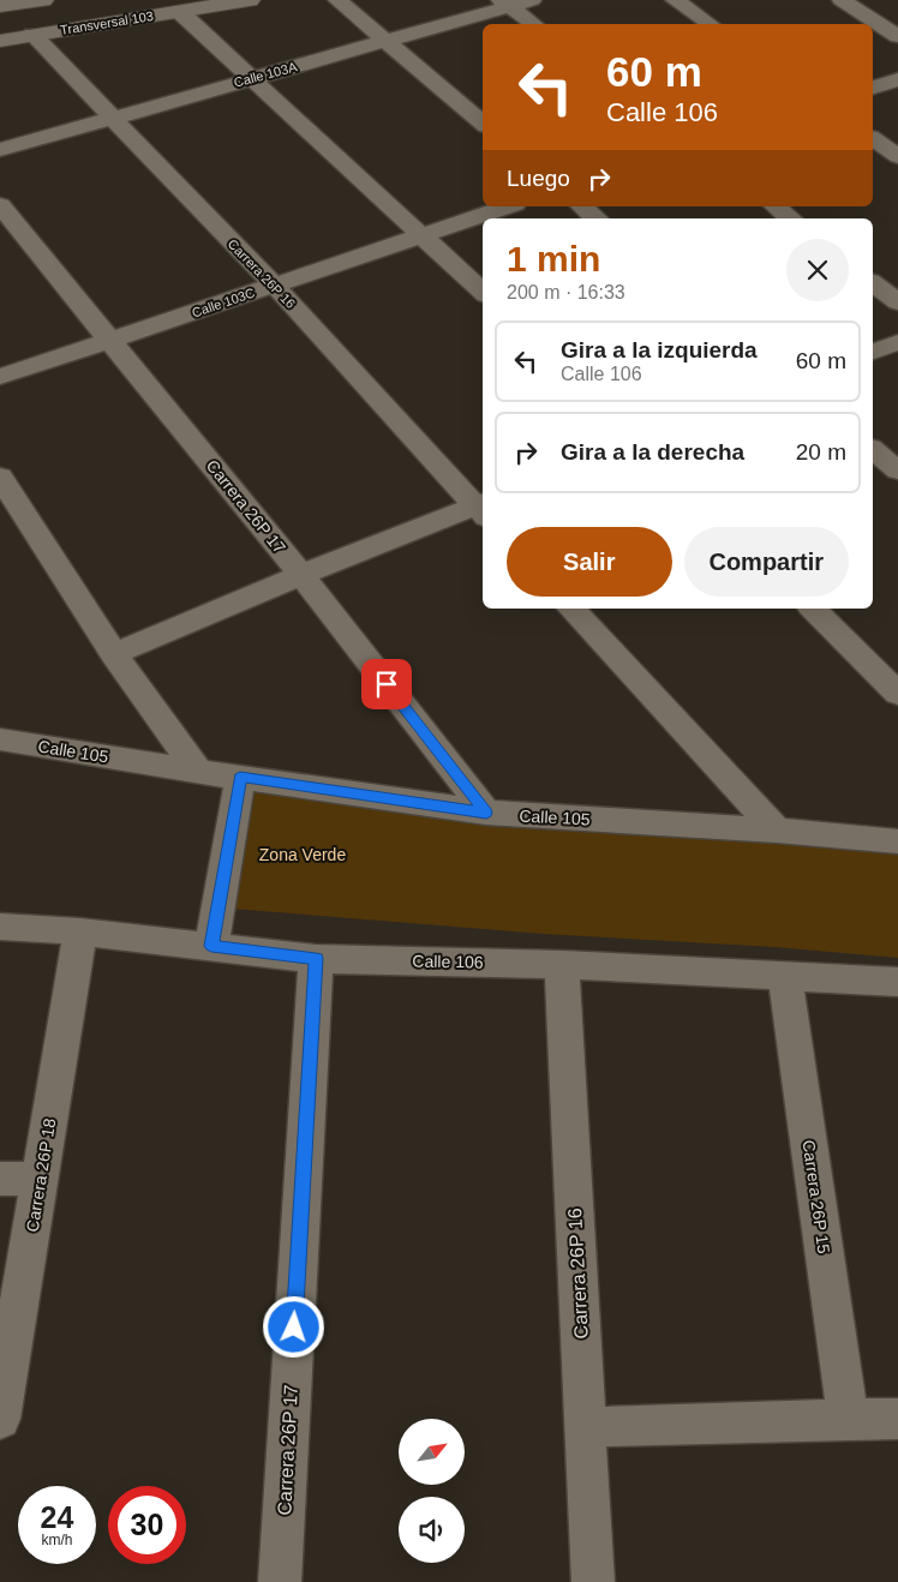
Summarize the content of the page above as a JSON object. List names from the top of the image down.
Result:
{
  "streets": {
    "street": [
      "Transversal 103",
      "Calle 103A",
      "Carrera 26P 16",
      "Calle 103C",
      "Carrera 26P 17",
      "Calle 105",
      "Calle 106",
      "Carrera 26P 18",
      "Carrera 26P 15"
    ]
  },
  "crossings": [
    ["Transversal 103", "Carrera 26P 16"],
    ["Calle 103A", "Carrera 26P 16"],
    ["Carrera 26P 16", "Calle 103C"],
    ["Carrera 26P 16", "Calle 106"],
    ["Calle 103C", "Carrera 26P 17"],
    ["Carrera 26P 17", "Calle 105"],
    ["Carrera 26P 17", "Calle 106"],
    ["Calle 106", "Carrera 26P 18"],
    ["Calle 106", "Carrera 26P 15"]
  ],
  "parks": ["Zona Verde"],
  "north": "top right",
  "page": {
    "turn": ["60 m", "Calle 106"],
    "then": "Luego",
    "heading": ["1 min", "200 m · 16:33"],
    "list": [
      {
        "name": "Gira a la izquierda",
        "note": "Calle 106",
        "value": "60 m"
      },
      {
        "name": "Gira a la derecha",
        "value": "20 m"
      }
    ],
    "buttons": ["Salir", "Compartir"],
    "speed": "24 km/h",
    "limit": "30"
  }
}
